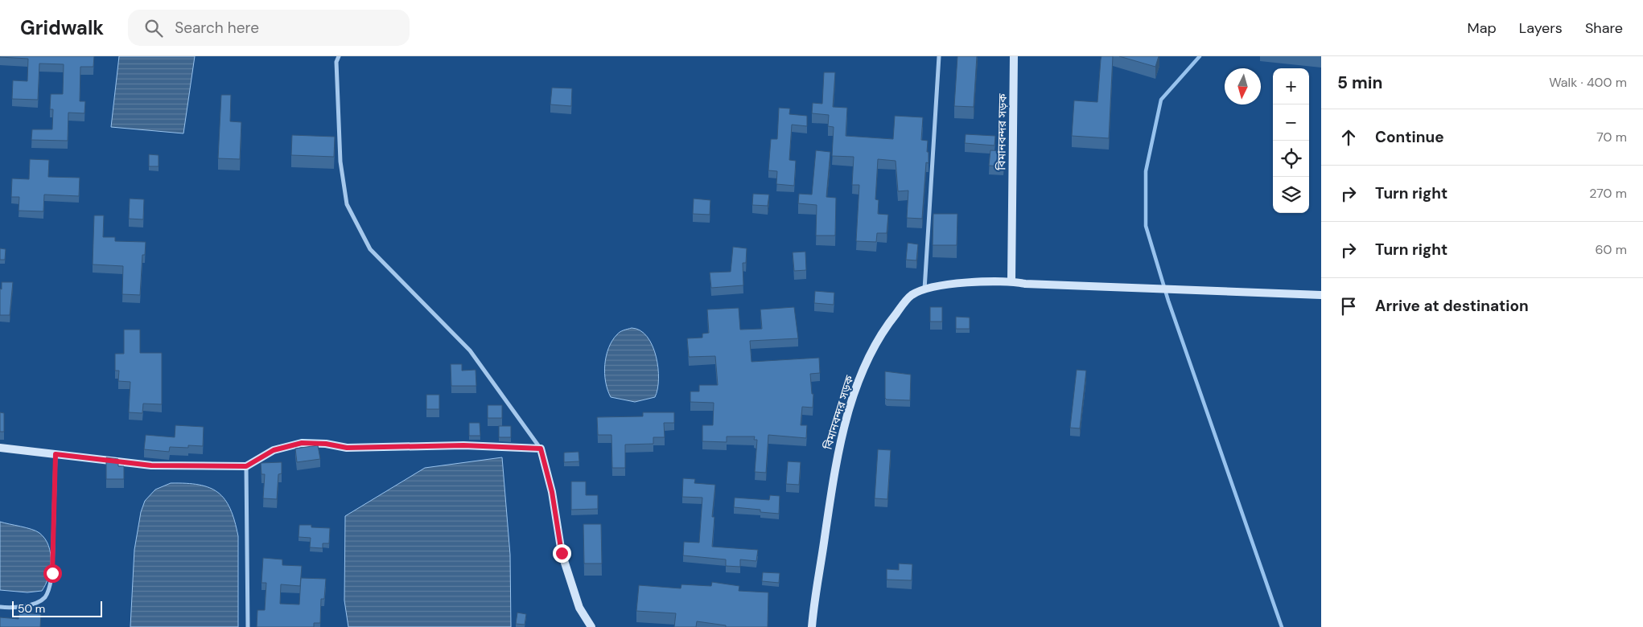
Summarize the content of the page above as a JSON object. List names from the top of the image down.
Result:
{
  "streets": {
    "main road": ["বিমানবন্দর সড়ক"]
  },
  "scale_bar": "50 m",
  "north": "bottom",
  "page": {
    "header": "Gridwalk",
    "search": "Search here",
    "nav": ["Map", "Layers", "Share"],
    "heading": ["5 min", "Walk · 400 m"],
    "map_buttons": ["+", "−"],
    "list": [
      ["Continue", "70 m"],
      ["Turn right", "270 m"],
      ["Turn right", "60 m"],
      "Arrive at destination"
    ],
    "scale": "50 m"
  }
}
